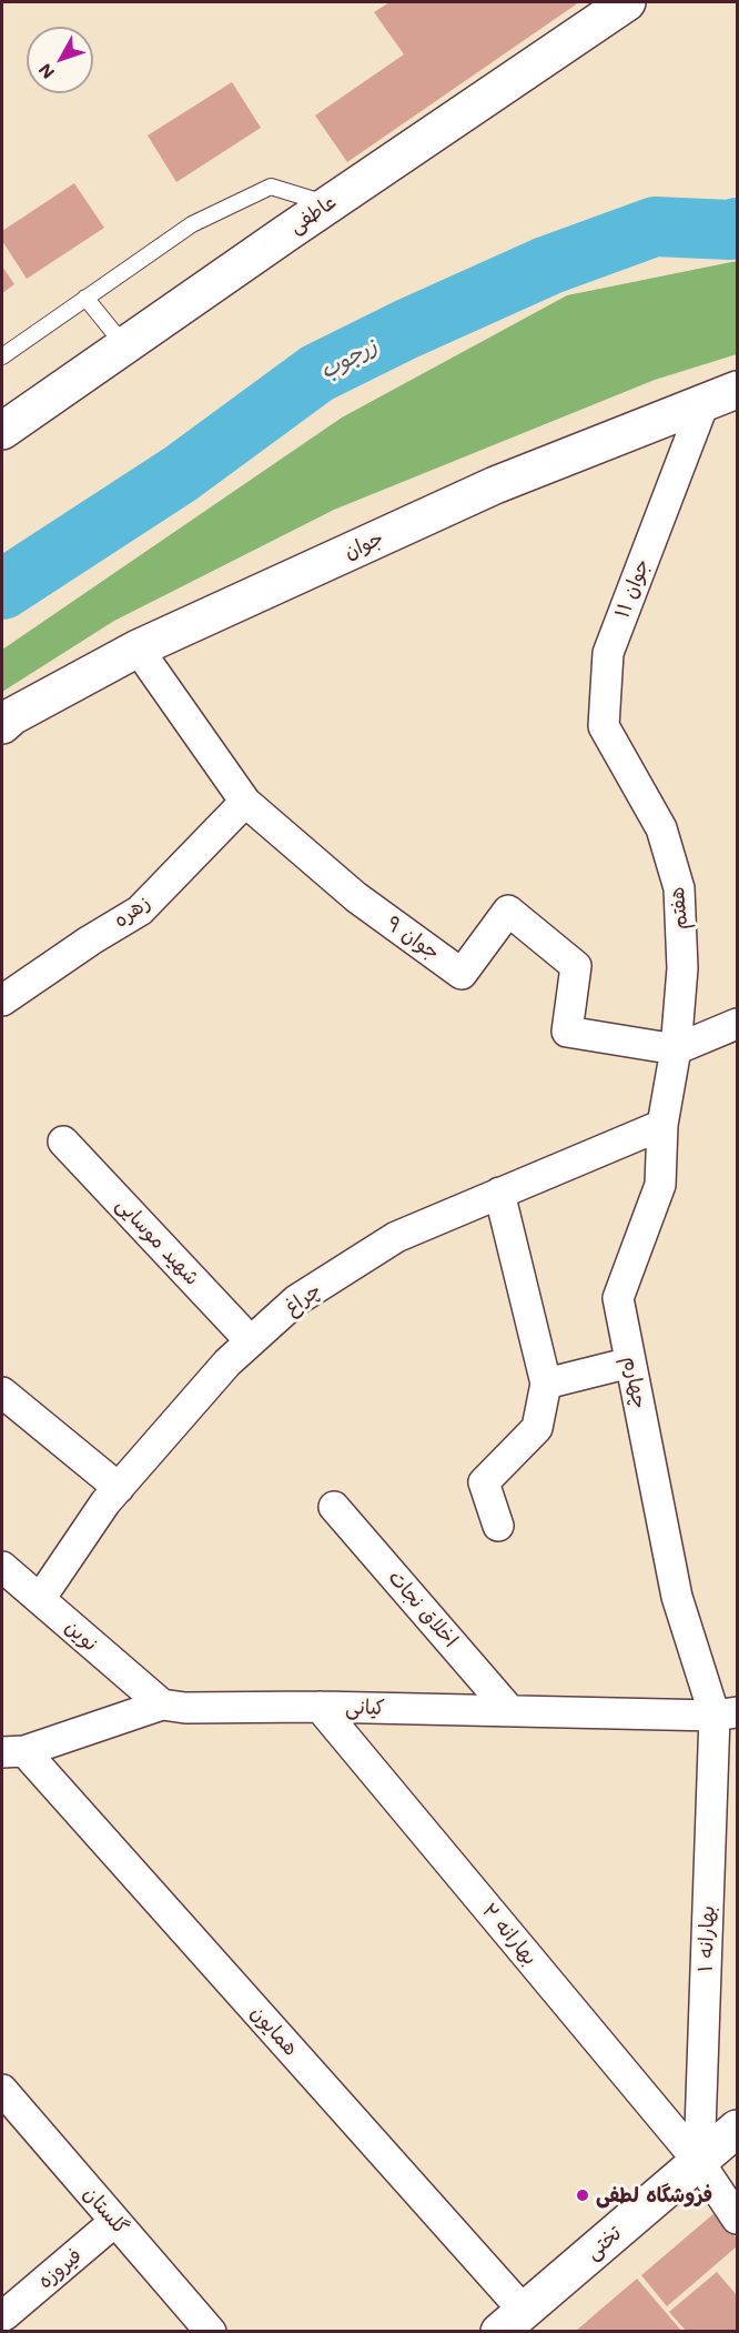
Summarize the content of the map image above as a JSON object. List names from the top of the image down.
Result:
{
  "streets": {
    "main road": ["عاطفی", "جوان", "تختی"],
    "street": [
      "جوان ۱۱",
      "هفتم",
      "زهره",
      "جوان ۹",
      "شهید موسایی",
      "چراغ",
      "چهارم",
      "اخلاق نجات",
      "نوین",
      "کیانی",
      "بهارانه ۲",
      "بهارانه ۱",
      "همایون",
      "گلستان",
      "فیروزه"
    ]
  },
  "crossings": [
    ["جوان", "جوان ۱۱"],
    ["جوان", "جوان ۹"],
    ["جوان ۱۱", "هفتم"],
    ["هفتم", "جوان ۹"],
    ["هفتم", "چهارم"],
    ["زهره", "جوان ۹"],
    ["جوان ۹", "چهارم"],
    ["شهید موسایی", "چراغ"],
    ["چراغ", "چهارم"],
    ["چراغ", "نوین"],
    ["چهارم", "کیانی"],
    ["چهارم", "بهارانه ۱"],
    ["اخلاق نجات", "کیانی"],
    ["نوین", "کیانی"],
    ["کیانی", "بهارانه ۲"],
    ["کیانی", "بهارانه ۱"],
    ["کیانی", "همایون"],
    ["بهارانه ۲", "بهارانه ۱"],
    ["بهارانه ۲", "تختی"],
    ["بهارانه ۱", "تختی"],
    ["همایون", "تختی"],
    ["گلستان", "فیروزه"]
  ],
  "water": ["زرجوب"],
  "places": ["فروشگاه لطفی"],
  "north": "bottom left"
}
